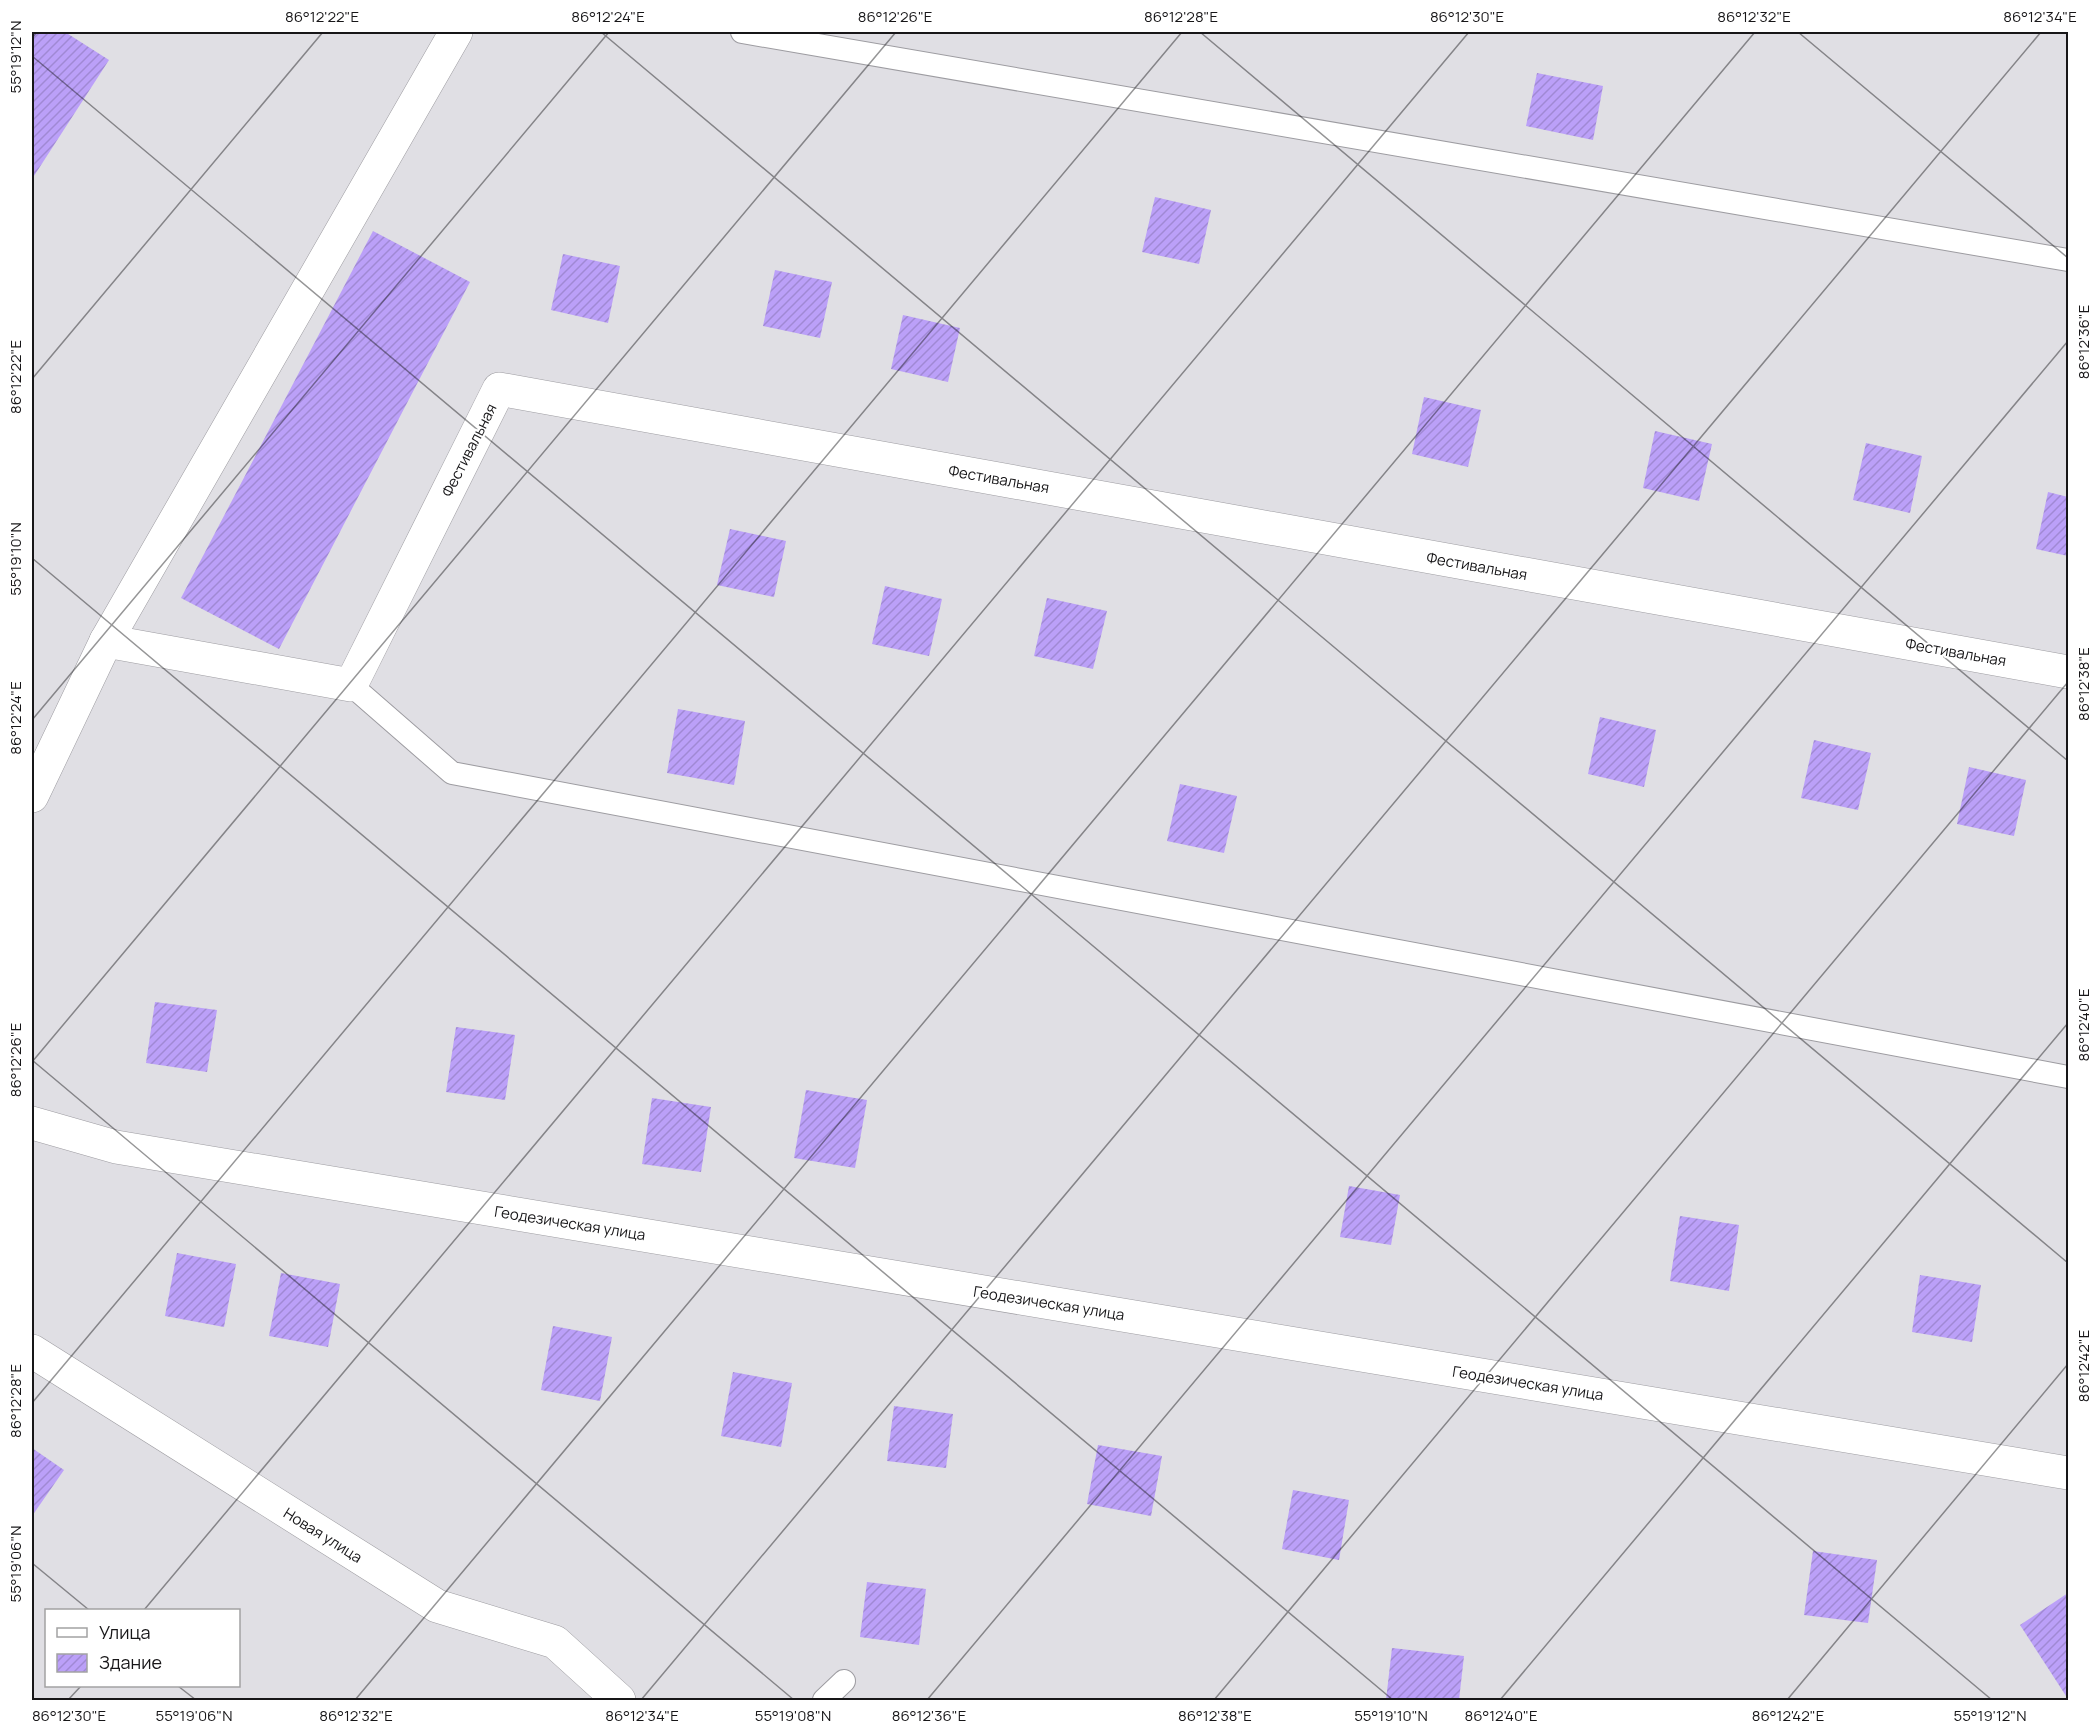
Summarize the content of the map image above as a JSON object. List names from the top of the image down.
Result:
{
  "streets": {
    "street": ["Фестивальная", "Геодезическая улица", "Новая улица"]
  },
  "legend": ["Улица", "Здание"],
  "coordinates": [
    "86°12'22\"E",
    "86°12'24\"E",
    "86°12'26\"E",
    "86°12'28\"E",
    "86°12'30\"E",
    "86°12'32\"E",
    "86°12'34\"E",
    "55°19'12\"N",
    "86°12'36\"E",
    "55°19'10\"N",
    "86°12'38\"E",
    "86°12'40\"E",
    "86°12'42\"E",
    "55°19'06\"N",
    "55°19'08\"N"
  ]
}
